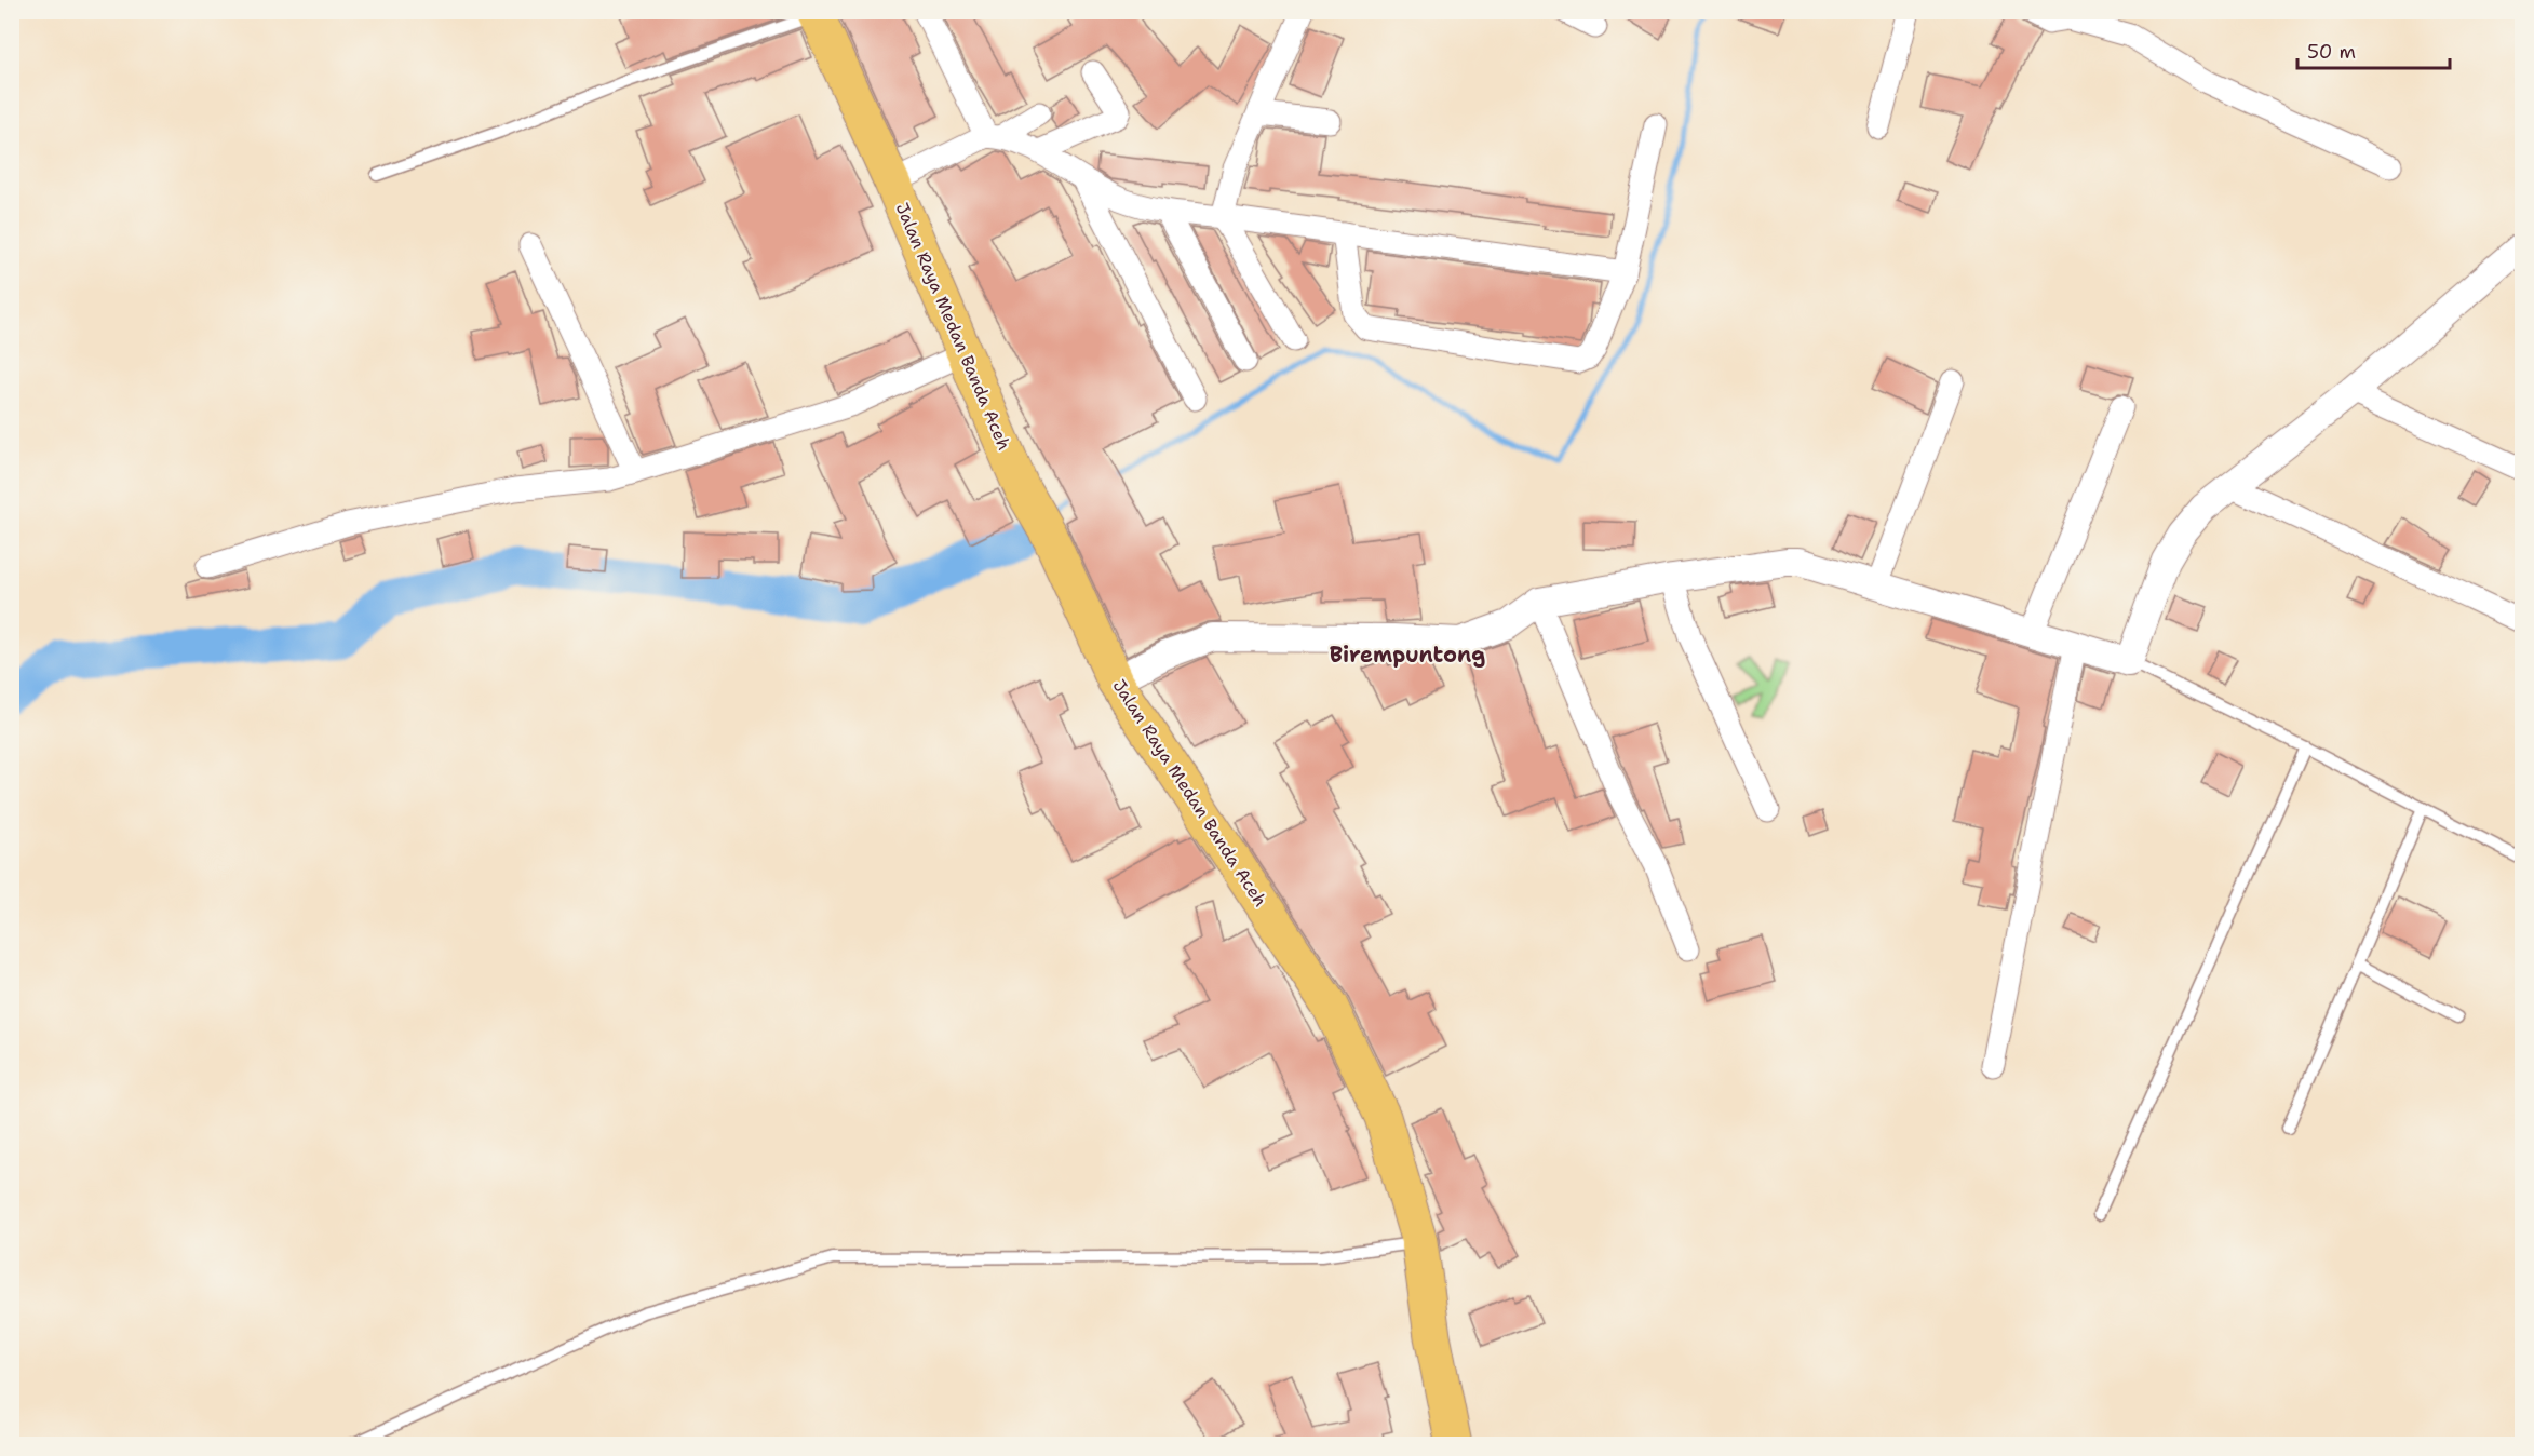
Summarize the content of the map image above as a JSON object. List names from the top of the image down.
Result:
{
  "streets": {
    "highway": ["Jalan Raya Medan Banda Aceh"]
  },
  "districts": ["Birempuntong"],
  "scale_bar": "50 m"
}
